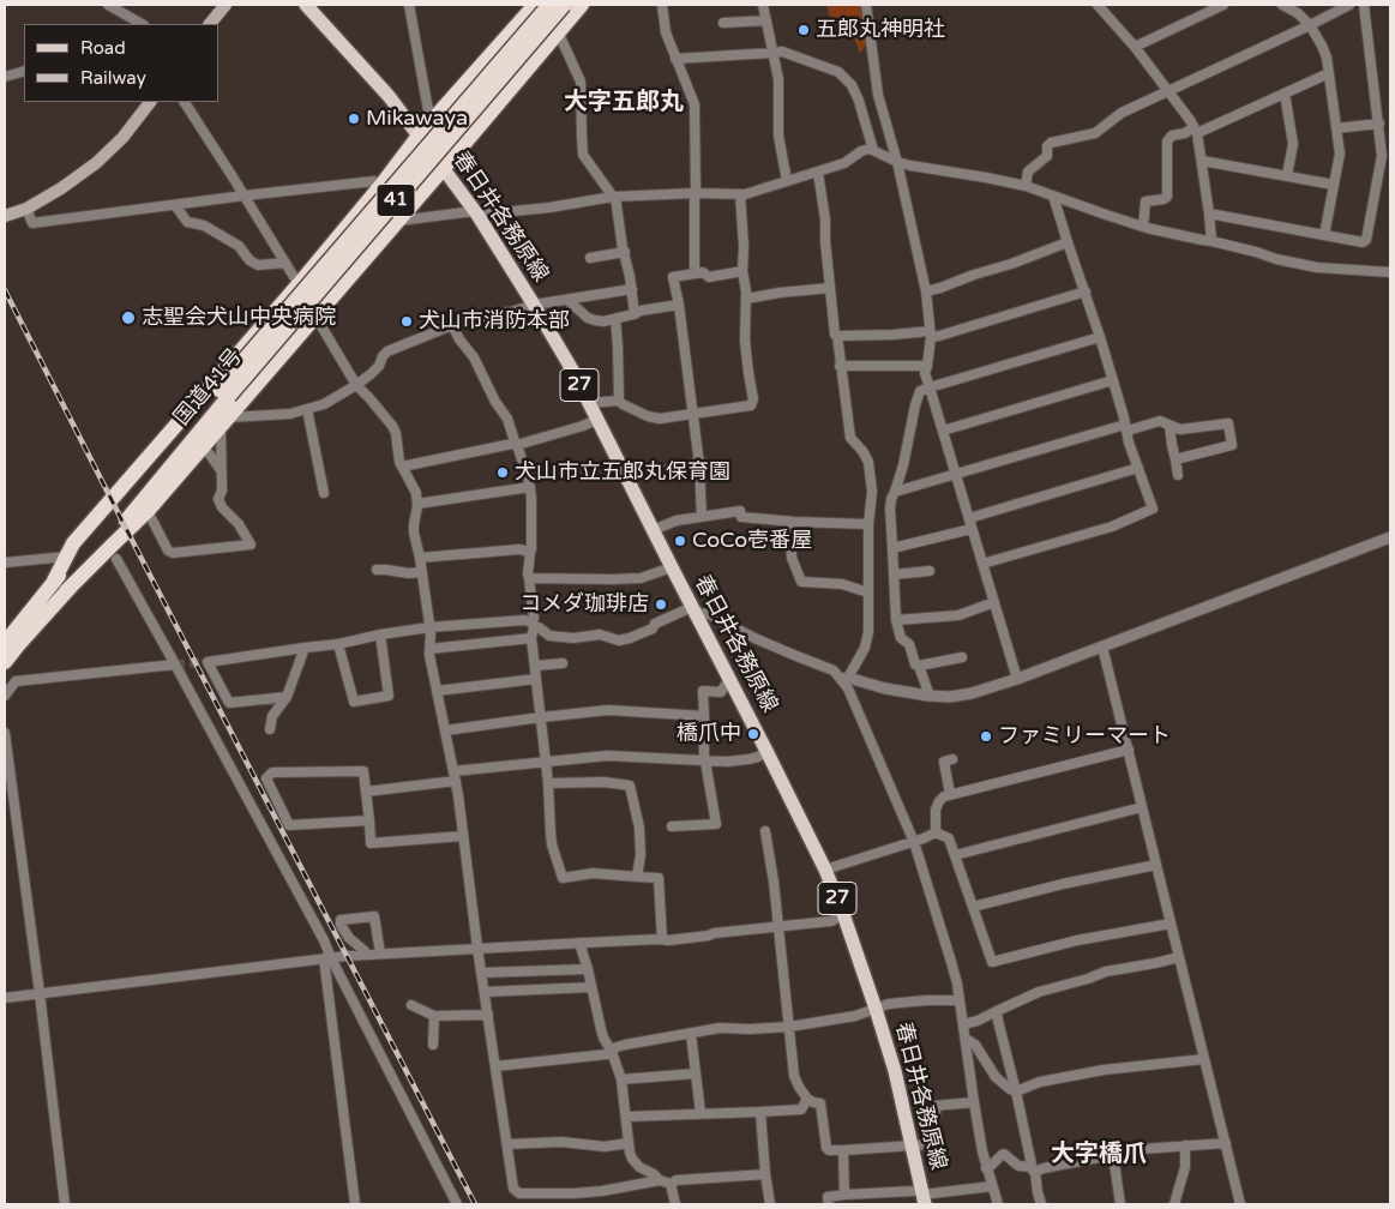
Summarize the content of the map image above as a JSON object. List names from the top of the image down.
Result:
{
  "streets": {
    "highway": ["41", "国道41号"],
    "main road": ["春日井各務原線", "27"]
  },
  "districts": ["大字五郎丸", "大字橋爪"],
  "places": [
    "五郎丸神明社",
    "Mikawaya",
    "志聖会犬山中央病院",
    "犬山市消防本部",
    "犬山市立五郎丸保育園",
    "CoCo壱番屋",
    "コメダ珈琲店",
    "橋爪中",
    "ファミリーマート"
  ],
  "legend": ["Road", "Railway"]
}
